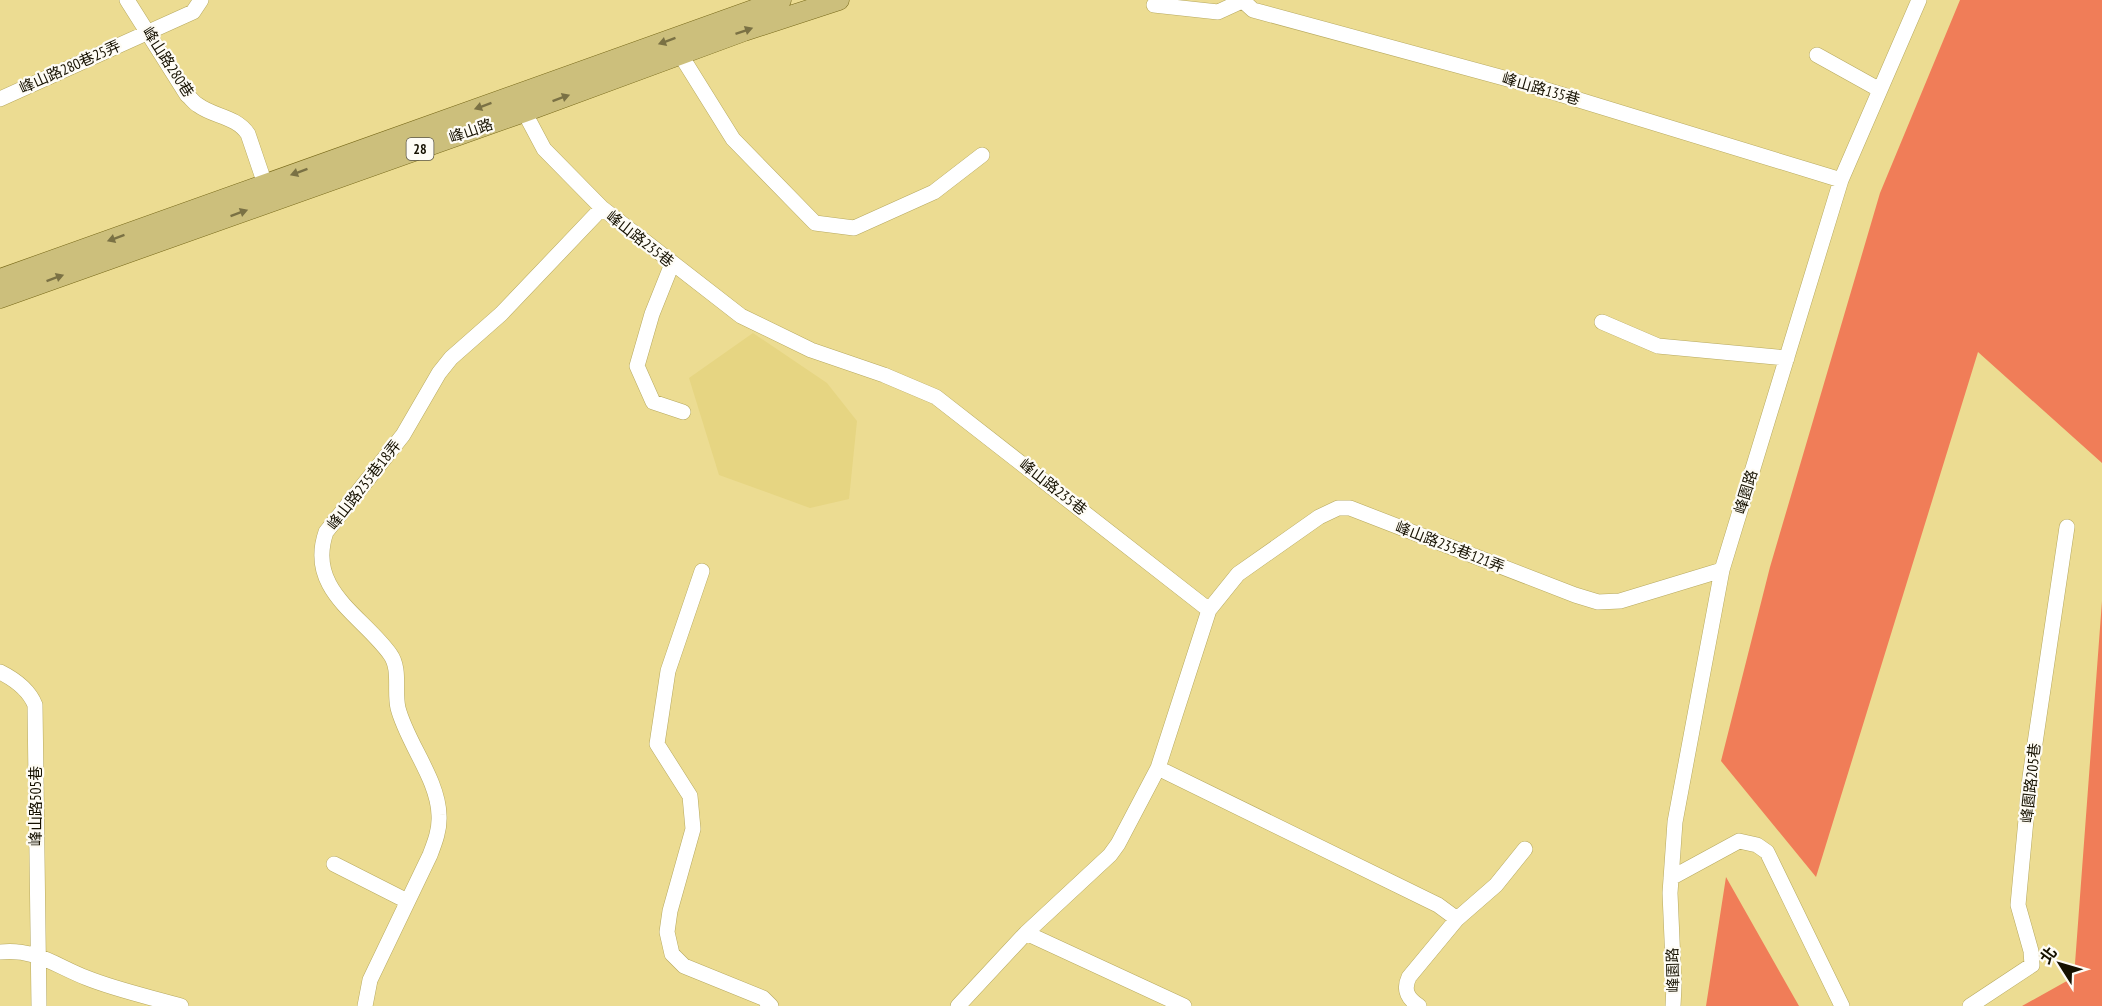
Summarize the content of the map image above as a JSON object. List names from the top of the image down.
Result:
{
  "streets": {
    "main road": ["峰山路", "28"],
    "street": [
      "峰山路280巷",
      "峰山路280巷25弄",
      "峰山路135巷",
      "峰山路235巷",
      "峰山路235巷18弄",
      "峰園路",
      "峰山路235巷121弄",
      "峰園路205巷",
      "峰山路505巷"
    ]
  },
  "crossings": [
    ["峰山路280巷", "峰山路280巷25弄"],
    ["峰山路280巷", "峰山路"],
    ["峰山路135巷", "峰園路"],
    ["峰山路", "峰山路235巷"],
    ["峰山路235巷", "峰山路235巷18弄"],
    ["峰山路235巷", "峰山路235巷121弄"],
    ["峰園路", "峰山路235巷121弄"]
  ],
  "north": "top left"
}
